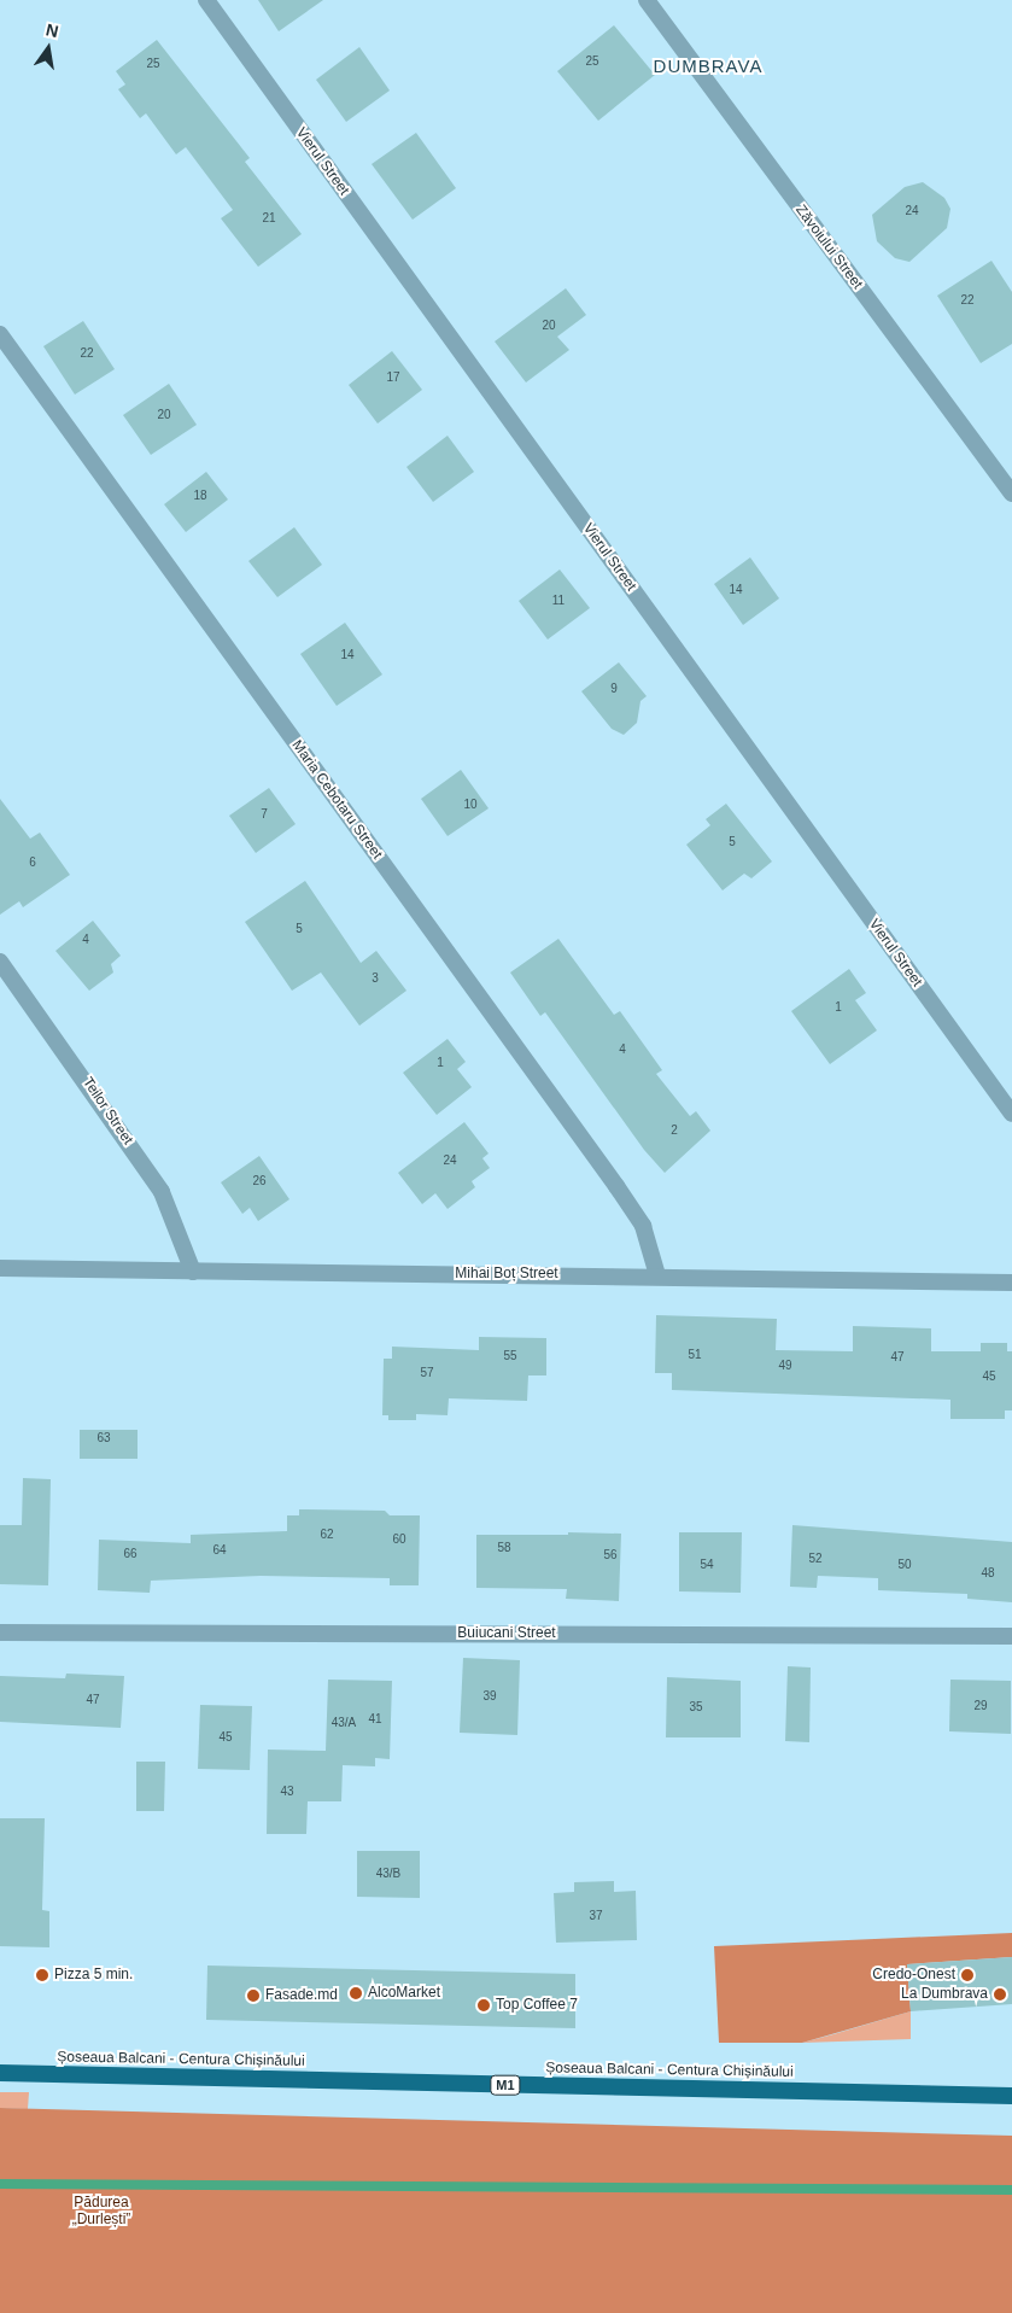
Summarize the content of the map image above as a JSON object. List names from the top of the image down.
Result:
{
  "streets": {
    "highway": ["Șoseaua Balcani - Centura Chișinăului", "M1"],
    "street": [
      "Vierul Street",
      "Zăvoiului Street",
      "Maria Cebotaru Street",
      "Teilor Street",
      "Mihai Boț Street",
      "Buiucani Street"
    ]
  },
  "crossings": [
    ["Maria Cebotaru Street", "Mihai Boț Street"],
    ["Teilor Street", "Mihai Boț Street"]
  ],
  "districts": ["DUMBRAVA"],
  "parks": ["Pădurea „Durlești”"],
  "places": [
    "Pizza 5 min.",
    "Credo-Onest",
    "AlcoMarket",
    "La Dumbrava",
    "Fasade.md",
    "Top Coffee 7"
  ],
  "house_numbers": [
    "25",
    "25",
    "24",
    "21",
    "22",
    "20",
    "22",
    "17",
    "20",
    "18",
    "14",
    "11",
    "14",
    "9",
    "10",
    "7",
    "5",
    "6",
    "5",
    "4",
    "3",
    "1",
    "4",
    "1",
    "2",
    "24",
    "26",
    "51",
    "55",
    "47",
    "49",
    "57",
    "45",
    "63",
    "62",
    "60",
    "58",
    "64",
    "66",
    "56",
    "52",
    "54",
    "50",
    "48",
    "39",
    "47",
    "29",
    "35",
    "41",
    "43/A",
    "45",
    "43",
    "43/B",
    "37"
  ],
  "north": "top"
}
